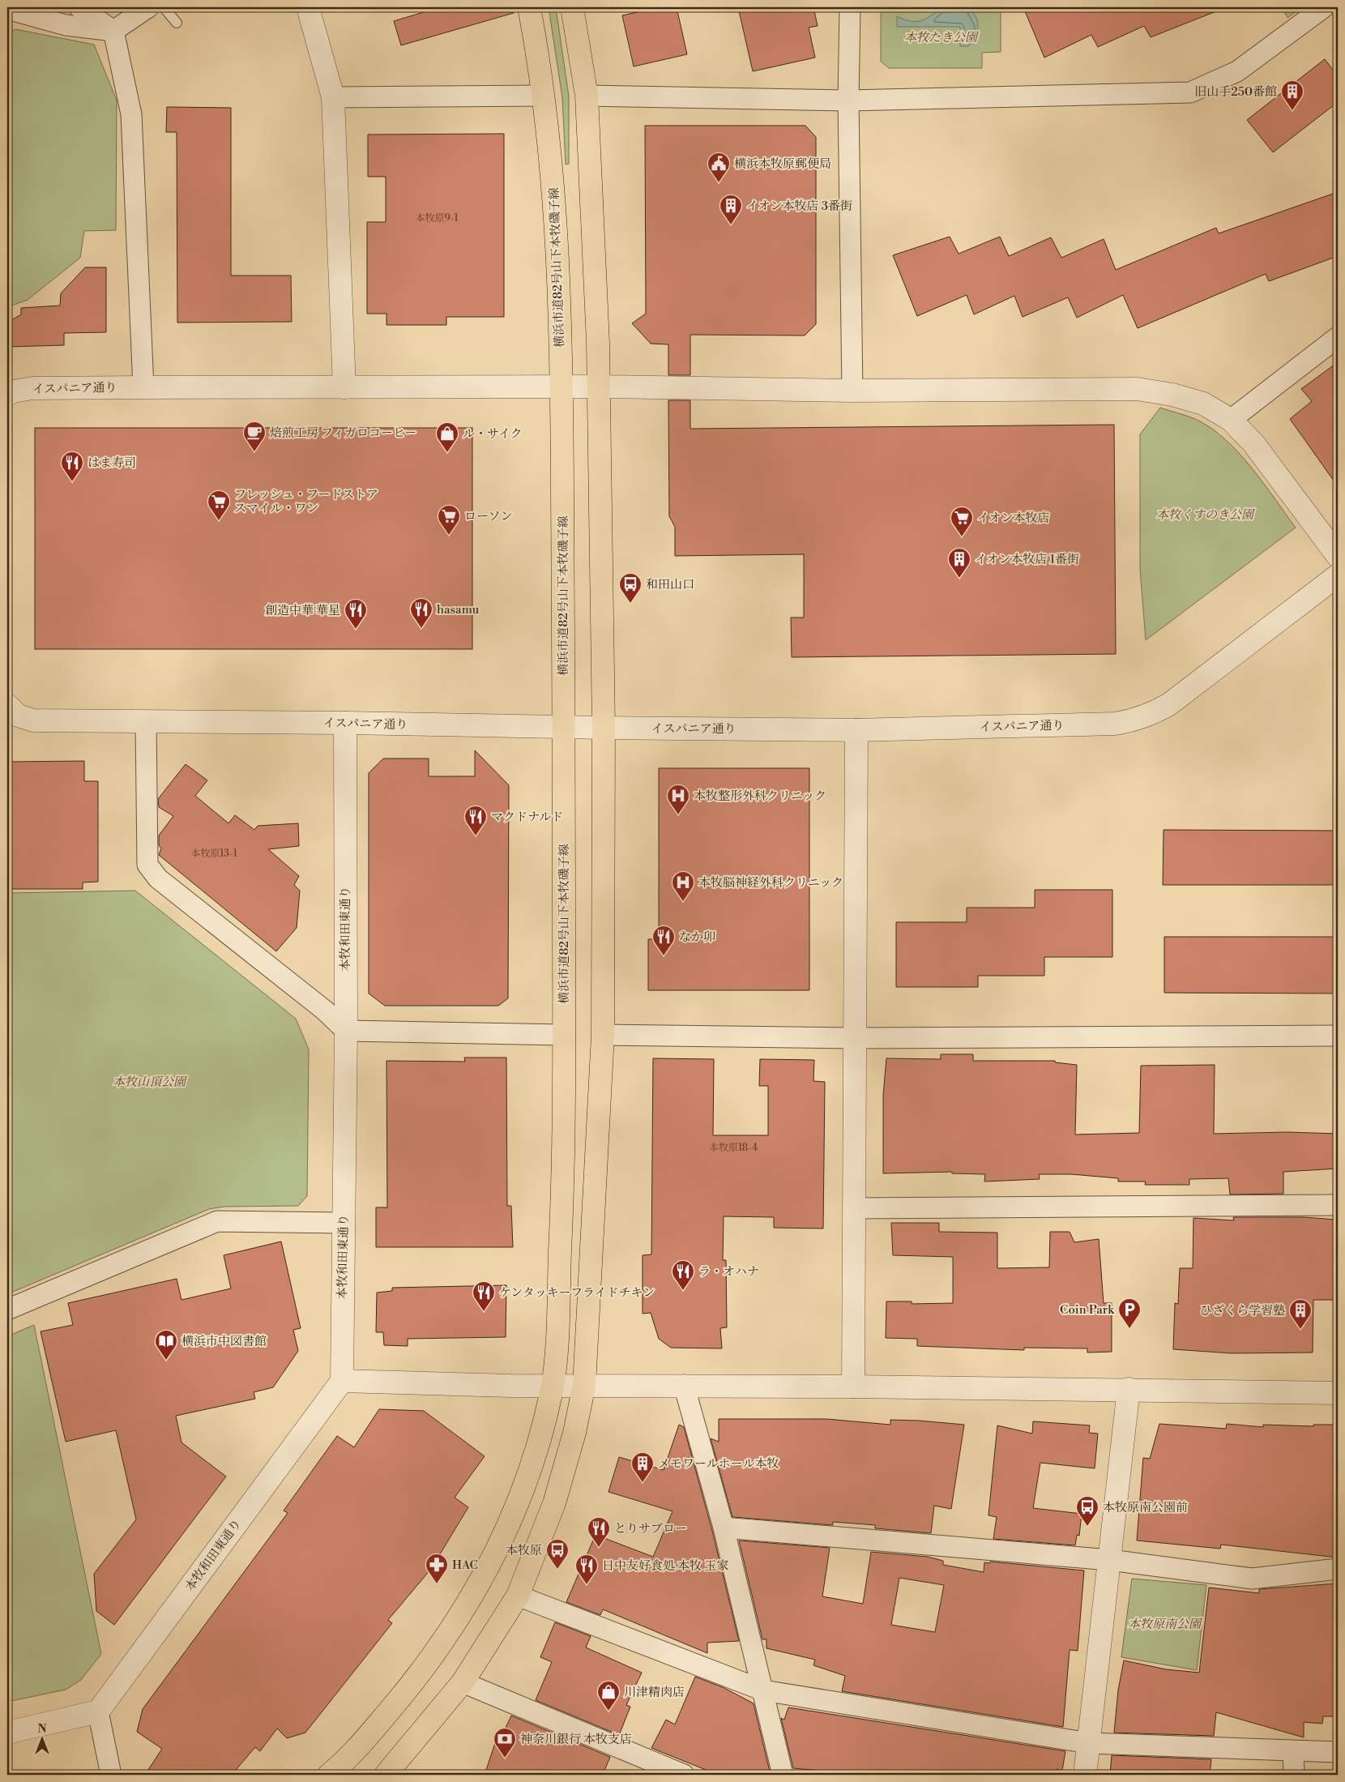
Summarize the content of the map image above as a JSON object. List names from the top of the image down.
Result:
{
  "streets": {
    "main road": ["横浜市道82号山下本牧磯子線"],
    "street": ["イスパニア通り", "本牧和田東通り"]
  },
  "crossings": [
    ["横浜市道82号山下本牧磯子線", "イスパニア通り"],
    ["イスパニア通り", "本牧和田東通り"]
  ],
  "parks": [
    "本牧たき公園",
    "本牧くすのき公園",
    "本牧山頂公園",
    "本牧原南公園"
  ],
  "places": {
    "building": [
      "旧山手250番館",
      "イオン本牧店 3番街",
      "イオン本牧店 1番街",
      "ひざくら学習塾",
      "メモワールホール本牧"
    ],
    "public building": ["横浜本牧原郵便局"],
    "cafe": ["焙煎工房 フィガロコーヒー"],
    "shop": ["ル・サイク", "川津精肉店"],
    "restaurant": [
      "はま寿司",
      "hasamu",
      "創造中華 華星",
      "マクドナルド",
      "なか卯",
      "ラ・オハナ",
      "ケンタッキーフライドチキン",
      "とりサブロー",
      "日中友好食処 本牧 玉家"
    ],
    "supermarket": ["フレッシュ・フードストア スマイル・ワン", "ローソン", "イオン本牧店"],
    "bus stop": ["和田山口", "本牧原南公園前", "本牧原"],
    "hospital": ["本牧整形外科クリニック", "本牧脳神経外科クリニック"],
    "parking": ["Coin Park"],
    "library": ["横浜市中図書館"],
    "pharmacy": ["HAC"],
    "bank": ["神奈川銀行 本牧支店"]
  },
  "house_numbers": ["本牧原9-1", "本牧原13-1", "本牧原18-4"],
  "north": "top"
}
